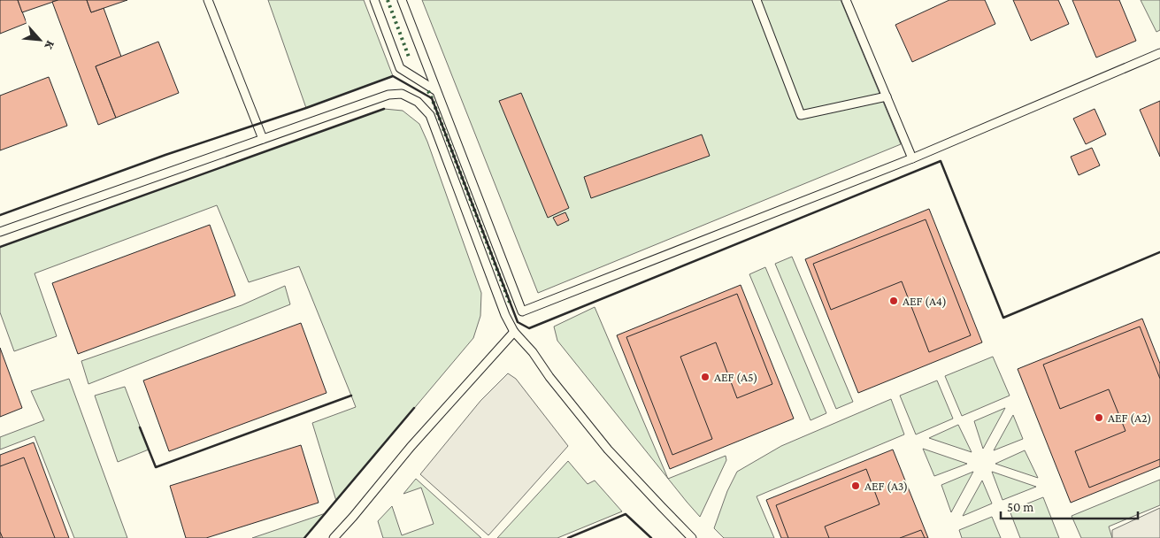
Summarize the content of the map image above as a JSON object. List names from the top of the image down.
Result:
{
  "places": [
    "AEF (A4)",
    "AEF (A5)",
    "AEF (A2)",
    "AEF (A3)"
  ],
  "scale_bar": "50 m",
  "north": "bottom right"
}
